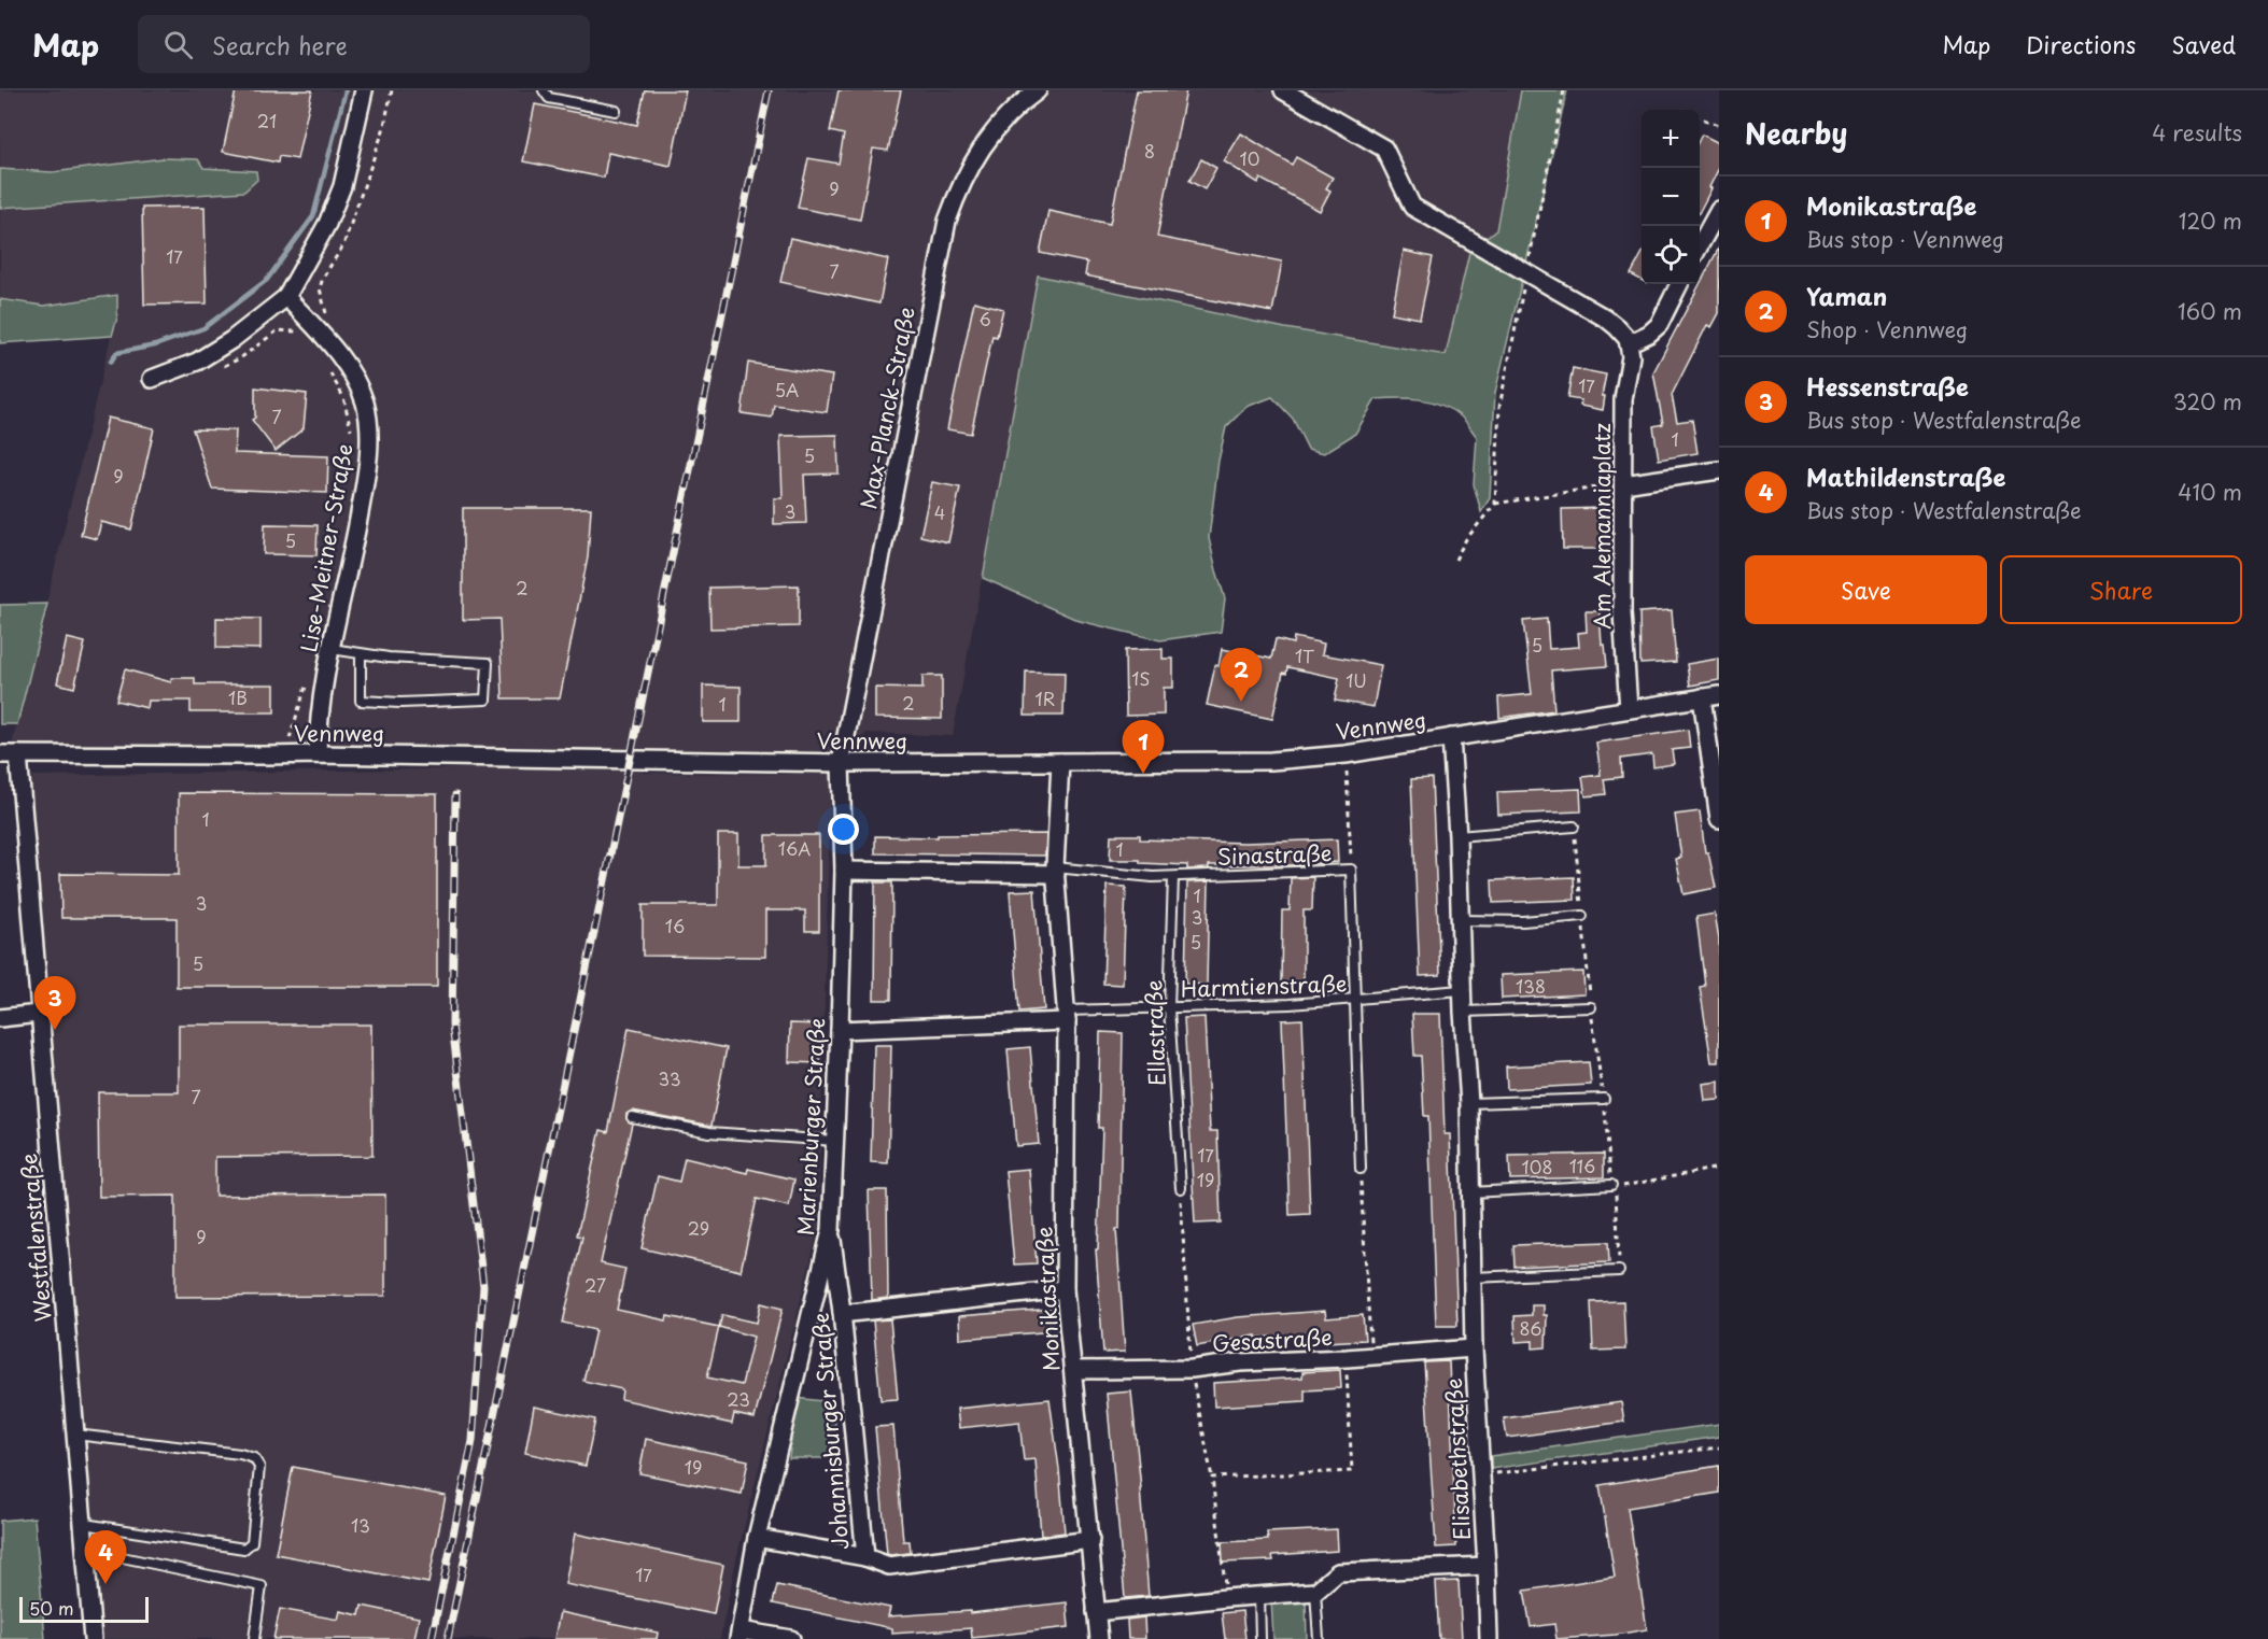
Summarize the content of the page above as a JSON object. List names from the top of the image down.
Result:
{
  "streets": {
    "street": [
      "Max-Planck-Straße",
      "Am Alemanniaplatz",
      "Lise-Meitner-Straße",
      "Vennweg",
      "Marienburger Straße",
      "Westfalenstraße",
      "Monikastraße",
      "Gesastraße",
      "Johannisburger Straße",
      "Elisabethstraße"
    ],
    "lane": ["Sinastraße", "Harmtienstraße", "Ellastraße"]
  },
  "crossings": [
    ["Max-Planck-Straße", "Vennweg"],
    ["Max-Planck-Straße", "Marienburger Straße"],
    ["Am Alemanniaplatz", "Vennweg"],
    ["Lise-Meitner-Straße", "Vennweg"],
    ["Vennweg", "Marienburger Straße"],
    ["Vennweg", "Westfalenstraße"],
    ["Vennweg", "Monikastraße"],
    ["Vennweg", "Elisabethstraße"],
    ["Sinastraße", "Harmtienstraße"],
    ["Sinastraße", "Ellastraße"],
    ["Sinastraße", "Monikastraße"],
    ["Harmtienstraße", "Ellastraße"],
    ["Harmtienstraße", "Monikastraße"],
    ["Harmtienstraße", "Elisabethstraße"],
    ["Marienburger Straße", "Johannisburger Straße"],
    ["Monikastraße", "Gesastraße"],
    ["Gesastraße", "Elisabethstraße"]
  ],
  "house_numbers": [
    "21",
    "8",
    "10",
    "9",
    "17",
    "7",
    "6",
    "17",
    "5A",
    "7",
    "1",
    "5",
    "9",
    "3",
    "4",
    "5",
    "2",
    "5",
    "1T",
    "1S",
    "1U",
    "1B",
    "1R",
    "2",
    "1",
    "1",
    "16A",
    "1",
    "1",
    "3",
    "3",
    "16",
    "5",
    "5",
    "138",
    "33",
    "7",
    "17",
    "116",
    "108",
    "19",
    "29",
    "9",
    "27",
    "86",
    "23",
    "19",
    "13",
    "17"
  ],
  "scale_bar": "50 m",
  "page": {
    "header": "Map",
    "search": "Search here",
    "nav": ["Map", "Directions", "Saved"],
    "heading": ["Nearby", "4 results"],
    "map_buttons": ["+", "−"],
    "list": [
      {
        "mark": "1",
        "name": "Monikastraße",
        "note": "Bus stop · Vennweg",
        "value": "120 m"
      },
      {
        "mark": "2",
        "name": "Yaman",
        "note": "Shop · Vennweg",
        "value": "160 m"
      },
      {
        "mark": "3",
        "name": "Hessenstraße",
        "note": "Bus stop · Westfalenstraße",
        "value": "320 m"
      },
      {
        "mark": "4",
        "name": "Mathildenstraße",
        "note": "Bus stop · Westfalenstraße",
        "value": "410 m"
      }
    ],
    "buttons": ["Save", "Share"],
    "pins": [
      "2",
      "1",
      "3",
      "4"
    ],
    "scale": "50 m"
  }
}
